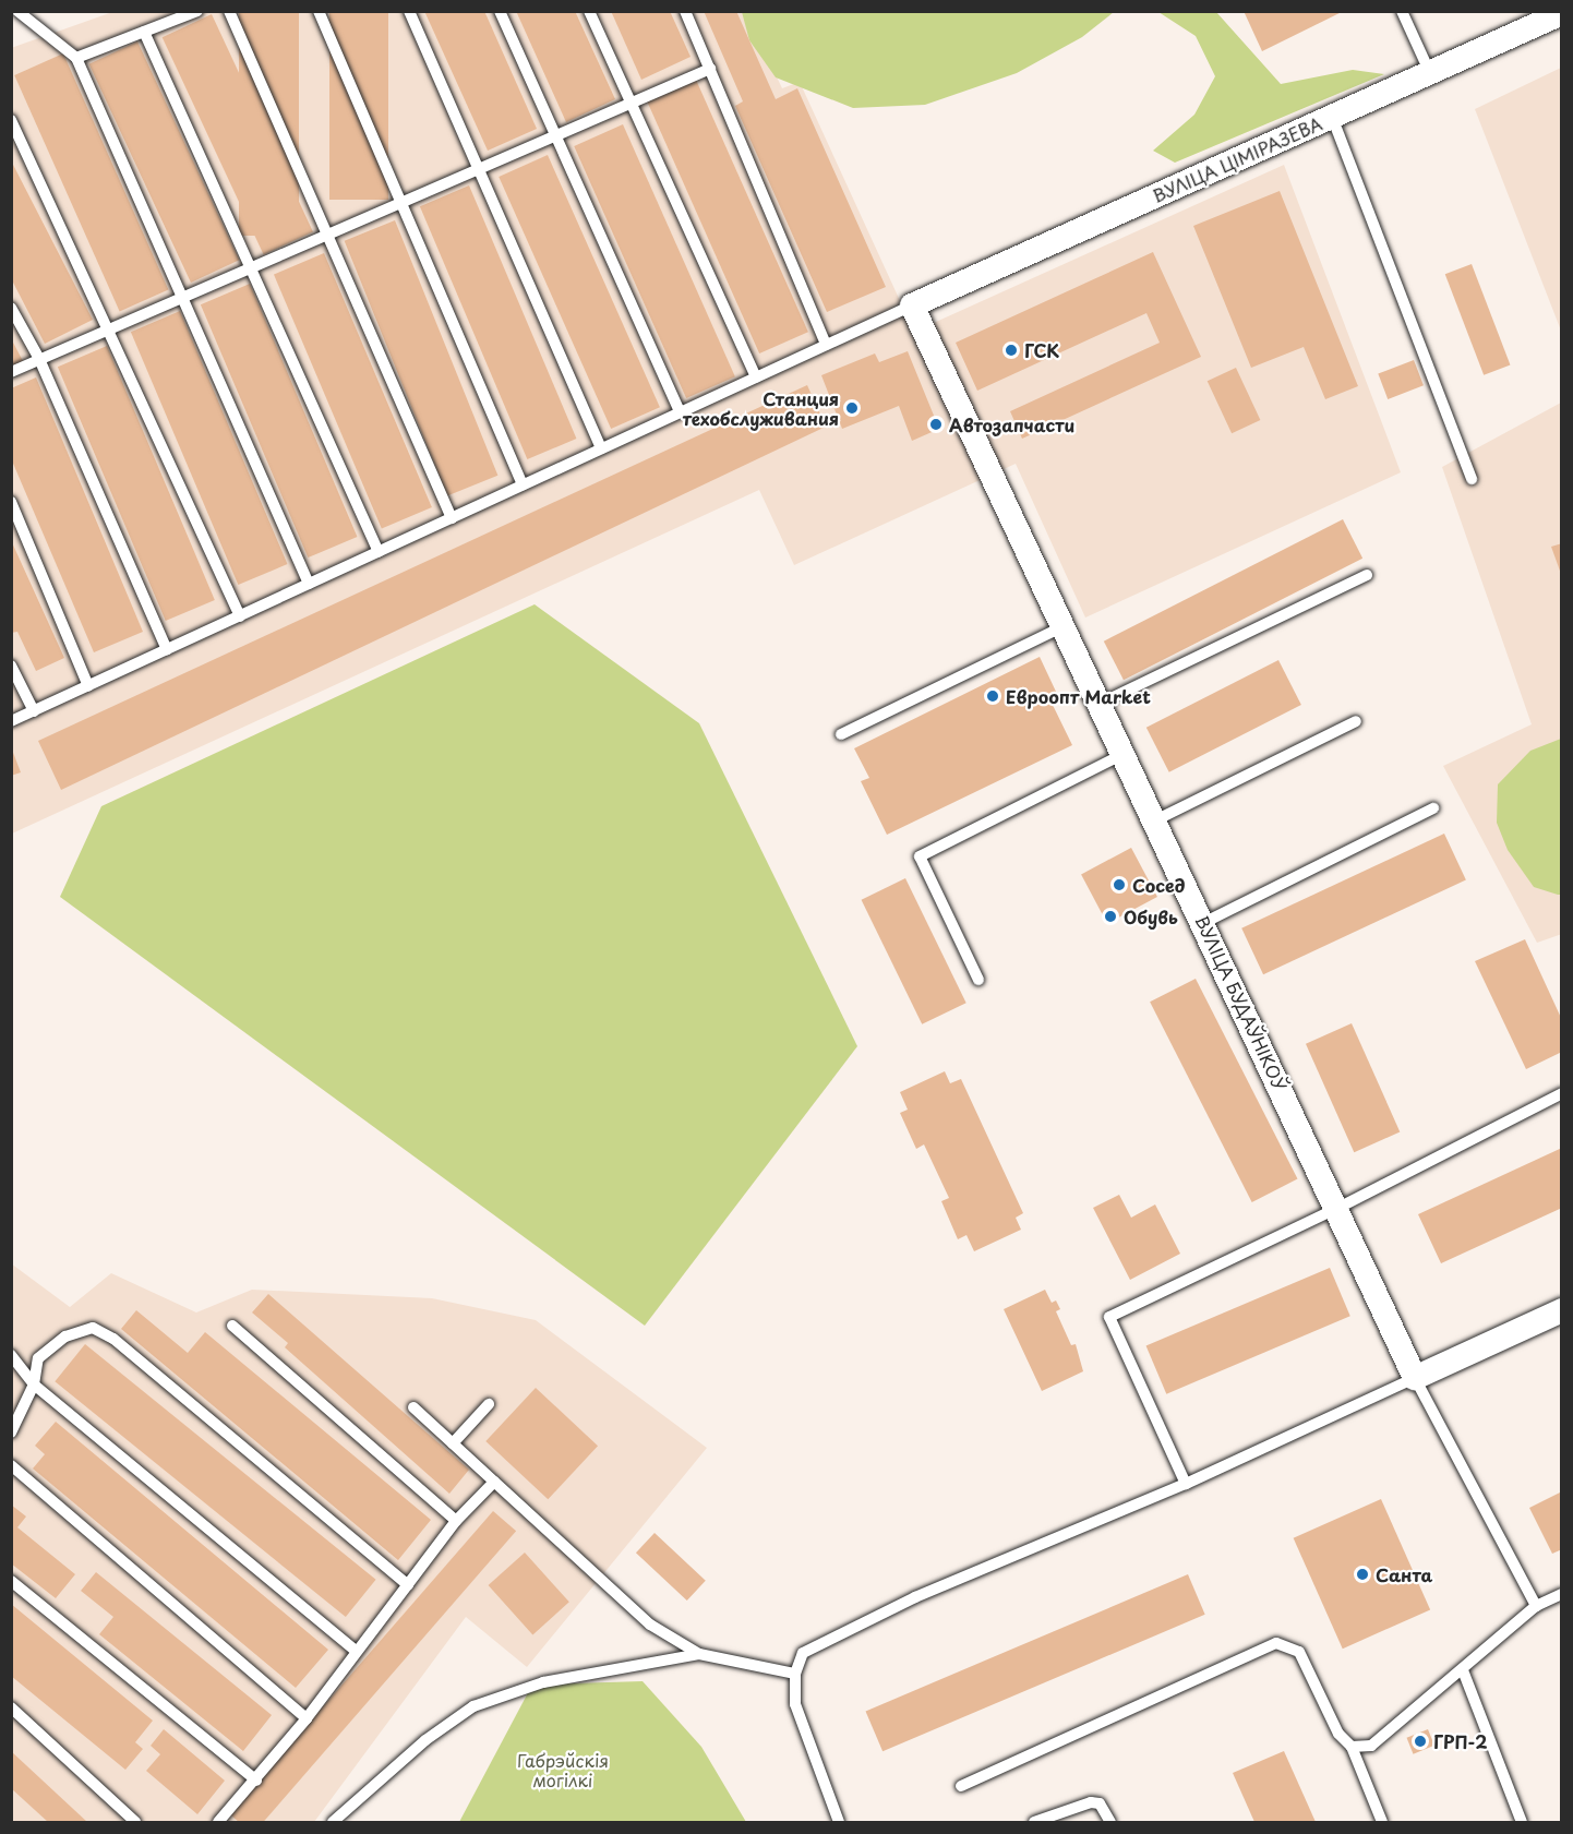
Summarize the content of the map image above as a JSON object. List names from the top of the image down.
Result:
{
  "streets": {
    "street": ["ВУЛІЦА ЦІМІРАЗЕВА", "ВУЛІЦА БУДАЎНІКОЎ"]
  },
  "crossings": [
    ["ВУЛІЦА ЦІМІРАЗЕВА", "ВУЛІЦА БУДАЎНІКОЎ"]
  ],
  "parks": ["Габрэйскія могілкі"],
  "places": [
    "ГСК",
    "Станция техобслуживания",
    "Автозапчасти",
    "Евроопт Market",
    "Сосед",
    "Обувь",
    "Санта",
    "ГРП-2"
  ]
}
